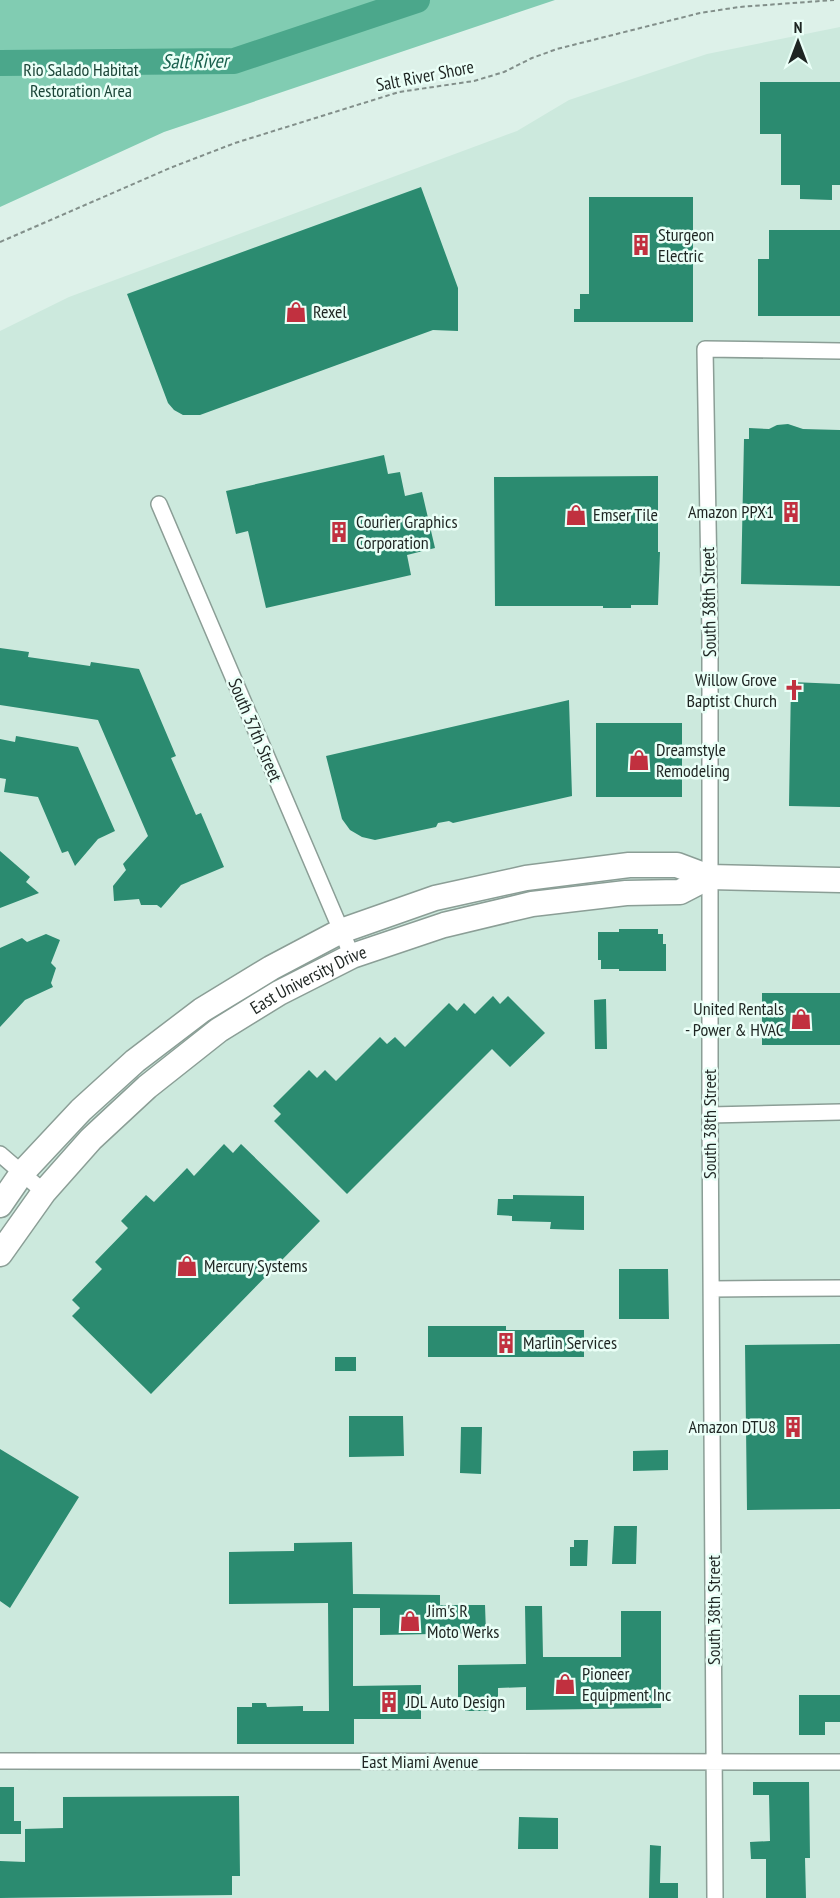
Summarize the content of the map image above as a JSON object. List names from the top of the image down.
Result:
{
  "streets": {
    "main road": ["East University Drive"],
    "street": ["South 38th Street", "South 37th Street", "East Miami Avenue"],
    "path": ["Salt River Shore"]
  },
  "crossings": [
    ["South 38th Street", "East University Drive"],
    ["South 38th Street", "East Miami Avenue"],
    ["South 37th Street", "East University Drive"]
  ],
  "water": ["Salt River"],
  "parks": ["Rio Salado Habitat Restoration Area"],
  "places": {
    "building": [
      "Sturgeon Electric",
      "Amazon PPX1",
      "Courier Graphics Corporation",
      "Marlin Services",
      "Amazon DTU8",
      "JDL Auto Design"
    ],
    "shop": [
      "Rexel",
      "Emser Tile",
      "Dreamstyle Remodeling",
      "United Rentals - Power & HVAC",
      "Mercury Systems",
      "Jim's R Moto Werks",
      "Pioneer Equipment Inc"
    ],
    "church": ["Willow Grove Baptist Church"]
  },
  "north": "top"
}
